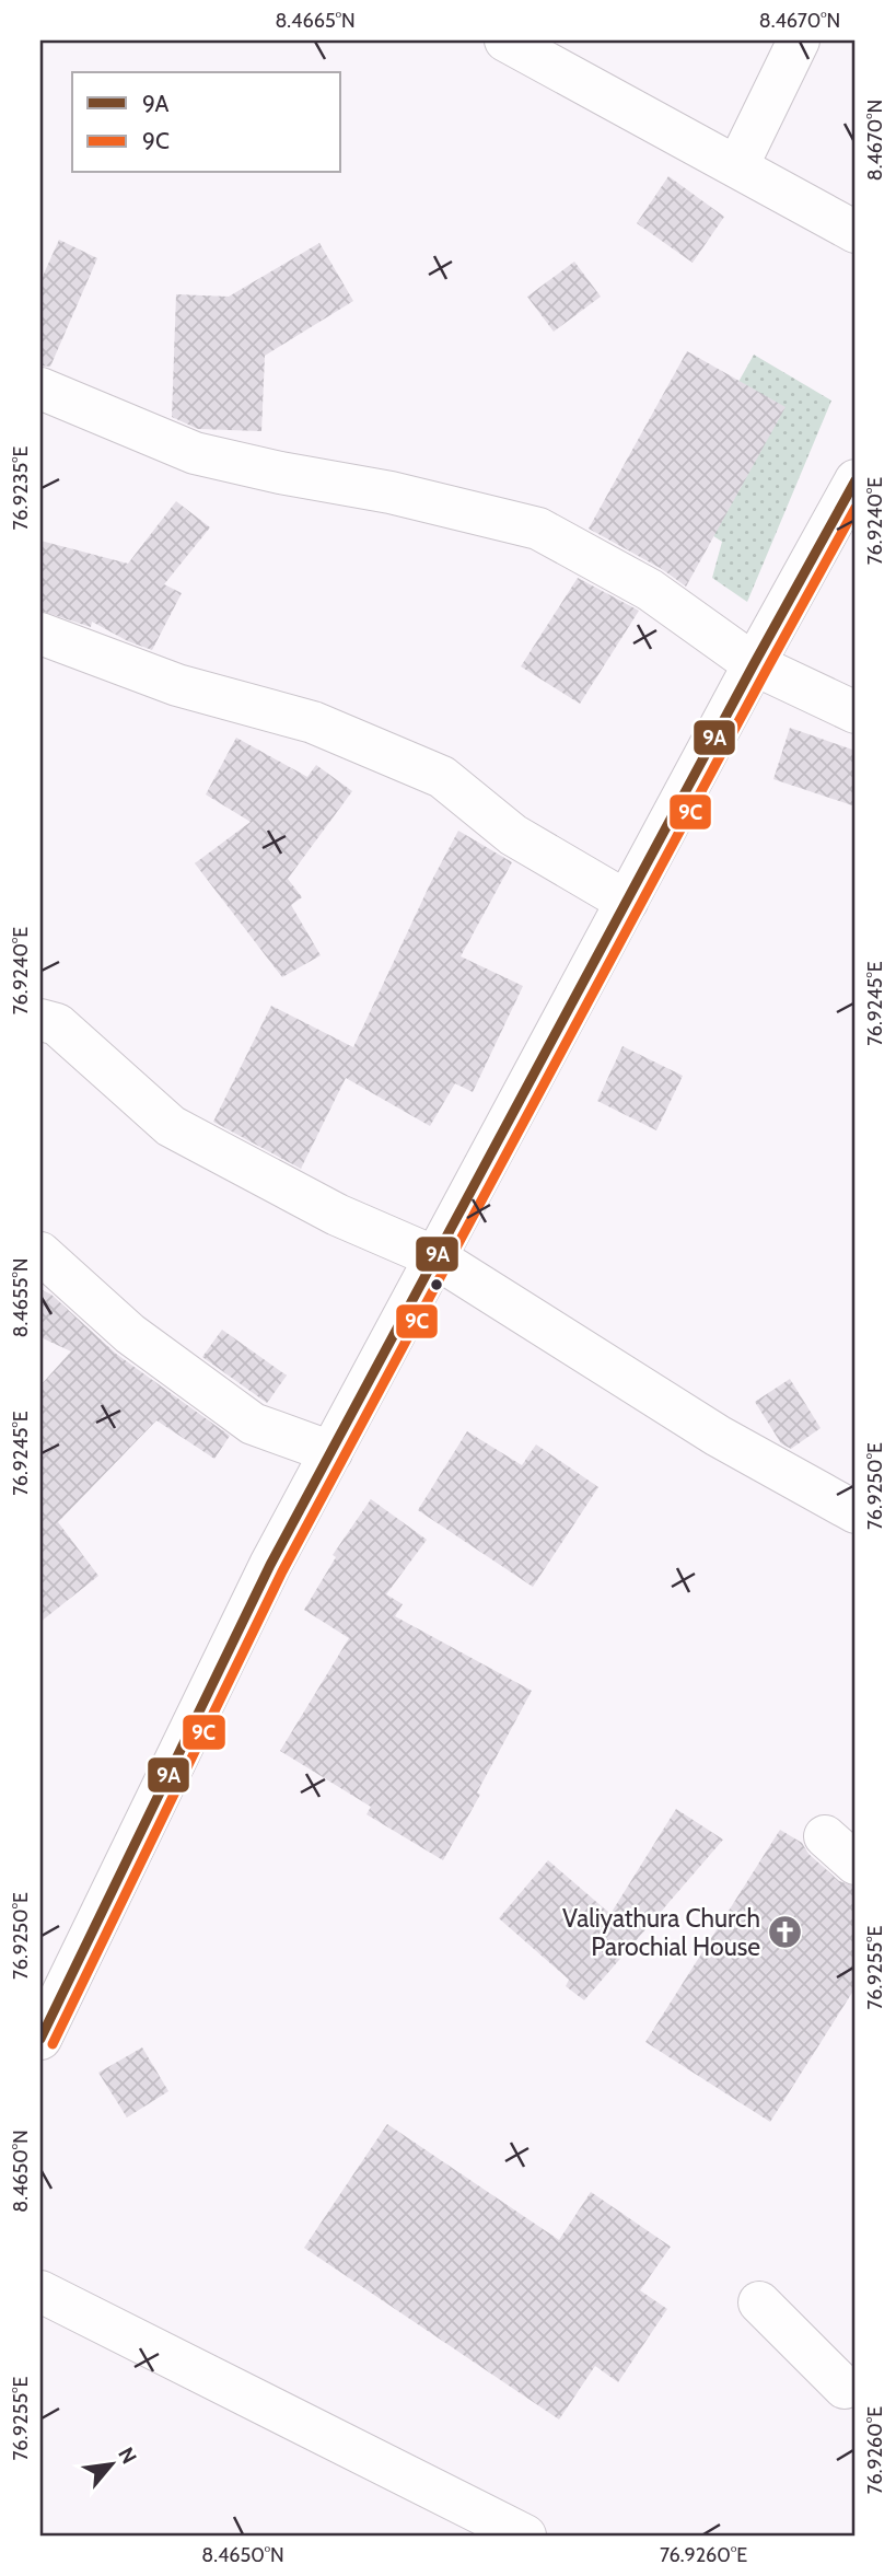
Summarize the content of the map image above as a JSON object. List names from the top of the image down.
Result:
{
  "places": {
    "church": ["Valiyathura Church Parochial House"]
  },
  "lines": ["transit line 9A", "transit line 9C"],
  "legend": ["9A", "9C"],
  "north": "top right",
  "coordinates": [
    "8.4665°N",
    "8.4670°N",
    "76.9235°E",
    "76.9240°E",
    "76.9245°E",
    "8.4655°N",
    "76.9250°E",
    "76.9255°E",
    "8.4650°N",
    "76.9260°E"
  ]
}
